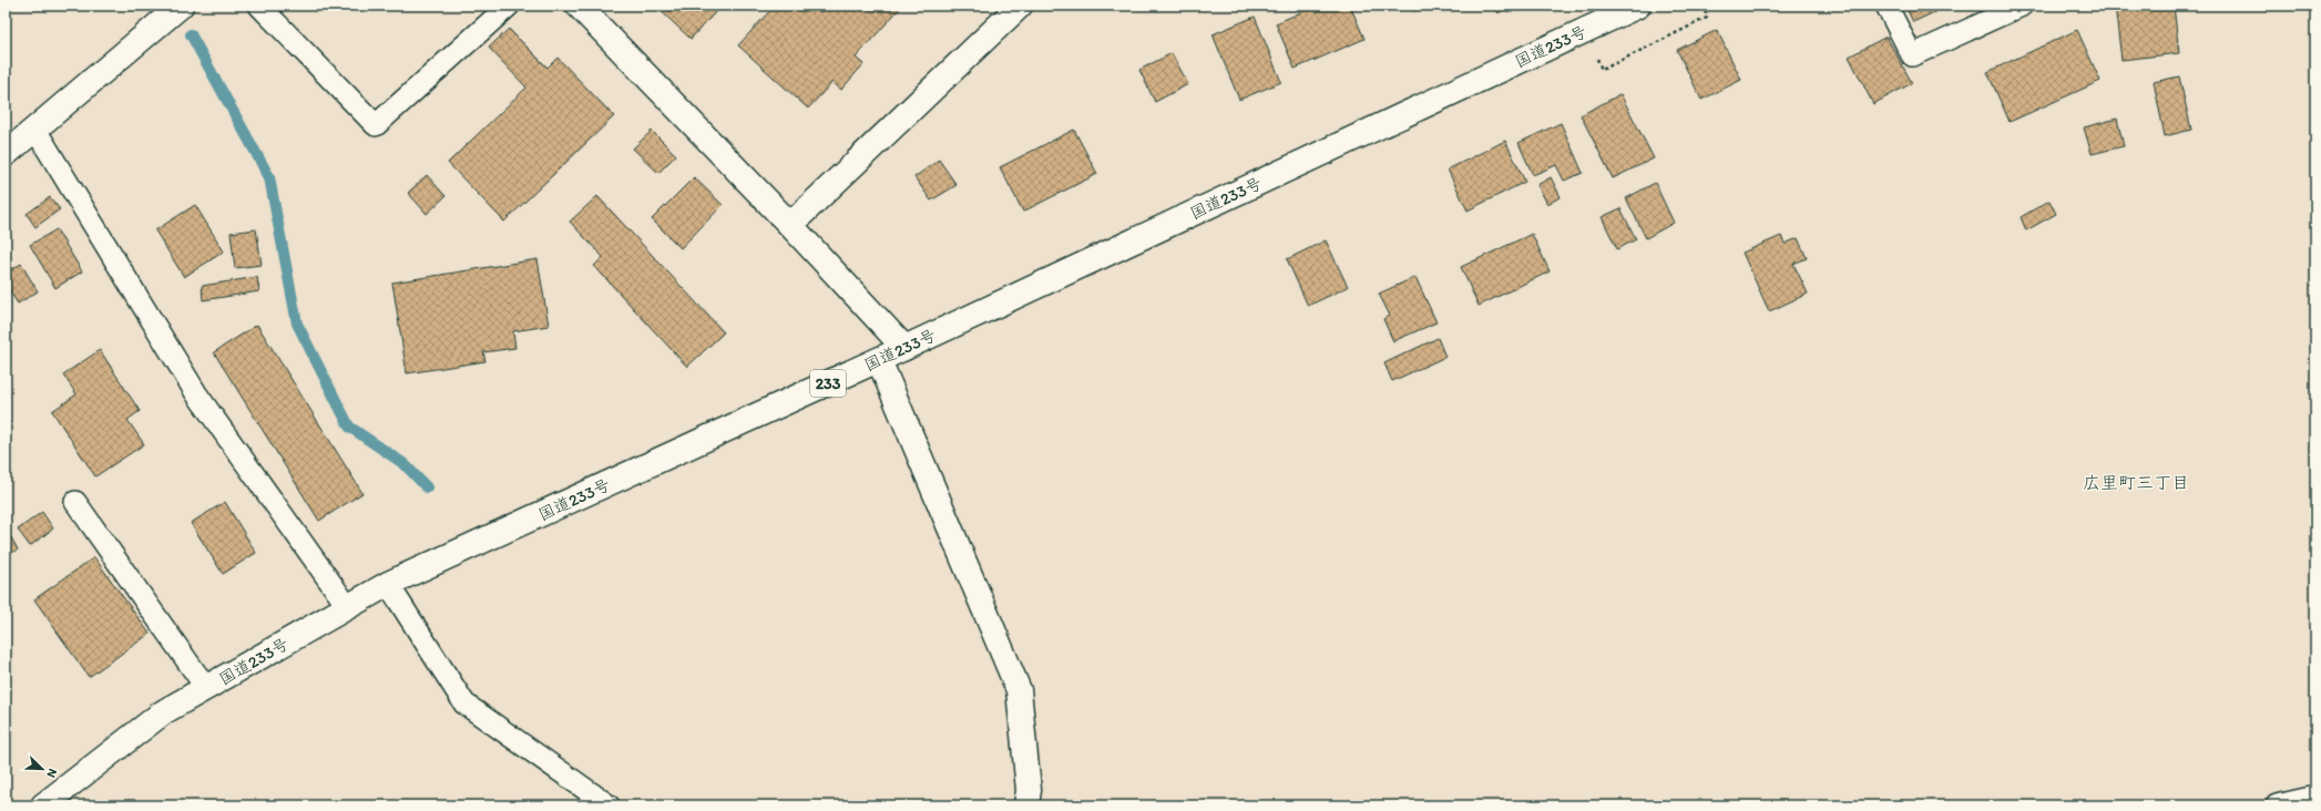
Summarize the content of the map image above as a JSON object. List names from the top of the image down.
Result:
{
  "streets": {
    "main road": ["国道233号", "233"]
  },
  "districts": ["広里町三丁目"],
  "north": "bottom right"
}
